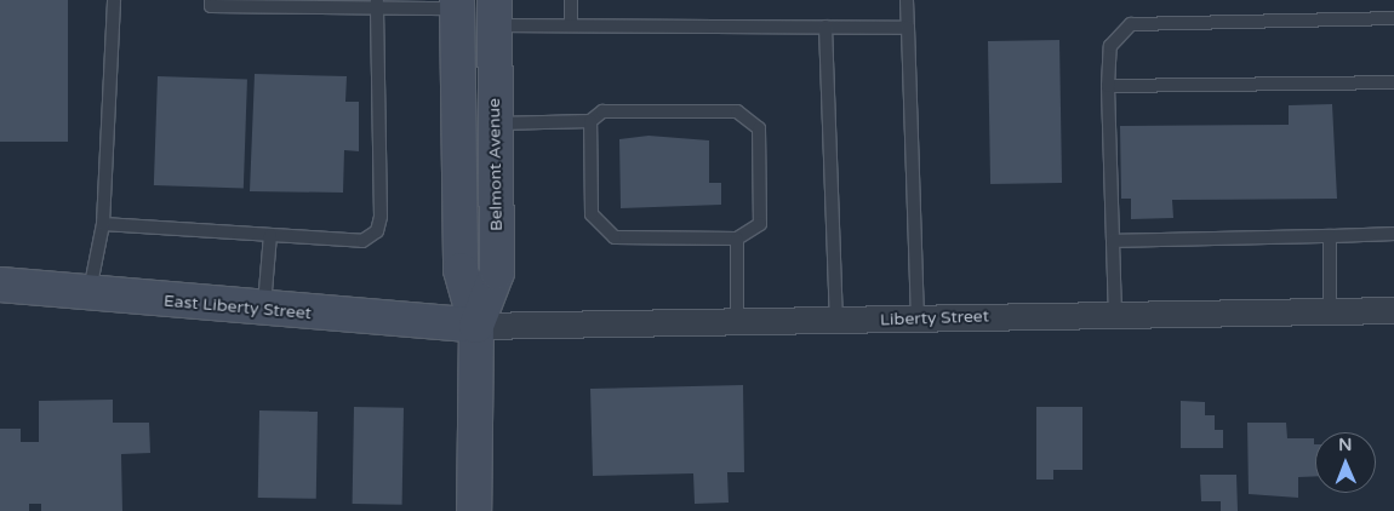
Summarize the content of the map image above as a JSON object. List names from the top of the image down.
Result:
{
  "streets": {
    "main road": ["Belmont Avenue", "East Liberty Street"],
    "street": ["Liberty Street"]
  },
  "crossings": [
    ["Belmont Avenue", "East Liberty Street"],
    ["Belmont Avenue", "Liberty Street"],
    ["East Liberty Street", "Liberty Street"]
  ],
  "north": "top"
}
